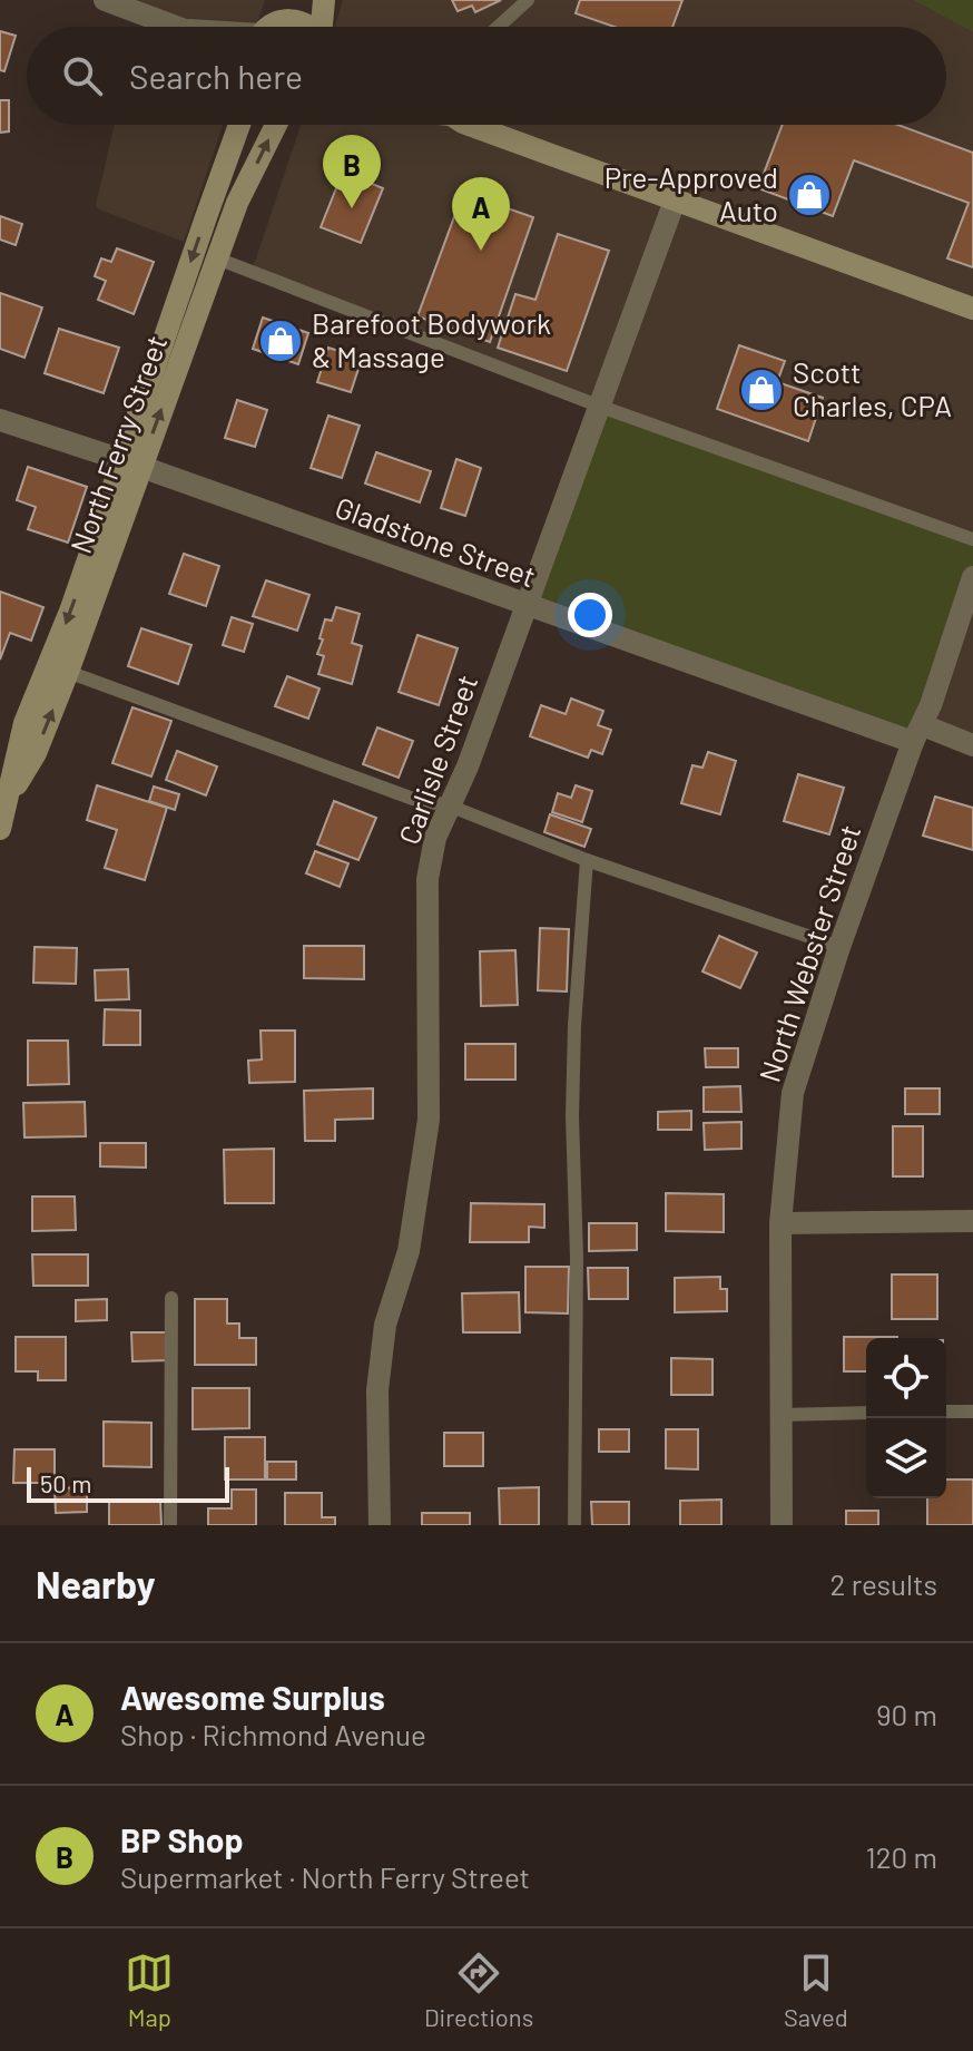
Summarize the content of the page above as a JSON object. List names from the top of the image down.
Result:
{
  "streets": {
    "street": [
      "North Ferry Street",
      "Gladstone Street",
      "Carlisle Street",
      "North Webster Street"
    ]
  },
  "crossings": [
    ["North Ferry Street", "Gladstone Street"],
    ["Gladstone Street", "Carlisle Street"],
    ["Gladstone Street", "North Webster Street"]
  ],
  "places": {
    "shop": ["Pre-Approved Auto", "Barefoot Bodywork & Massage", "Scott Charles, CPA"]
  },
  "scale_bar": "50 m",
  "page": {
    "search": "Search here",
    "pins": ["B", "A"],
    "scale": "50 m",
    "heading": ["Nearby", "2 results"],
    "list": [
      {
        "mark": "A",
        "name": "Awesome Surplus",
        "note": "Shop · Richmond Avenue",
        "value": "90 m"
      },
      {
        "mark": "B",
        "name": "BP Shop",
        "note": "Supermarket · North Ferry Street",
        "value": "120 m"
      }
    ],
    "nav": ["Map", "Directions", "Saved"]
  }
}
